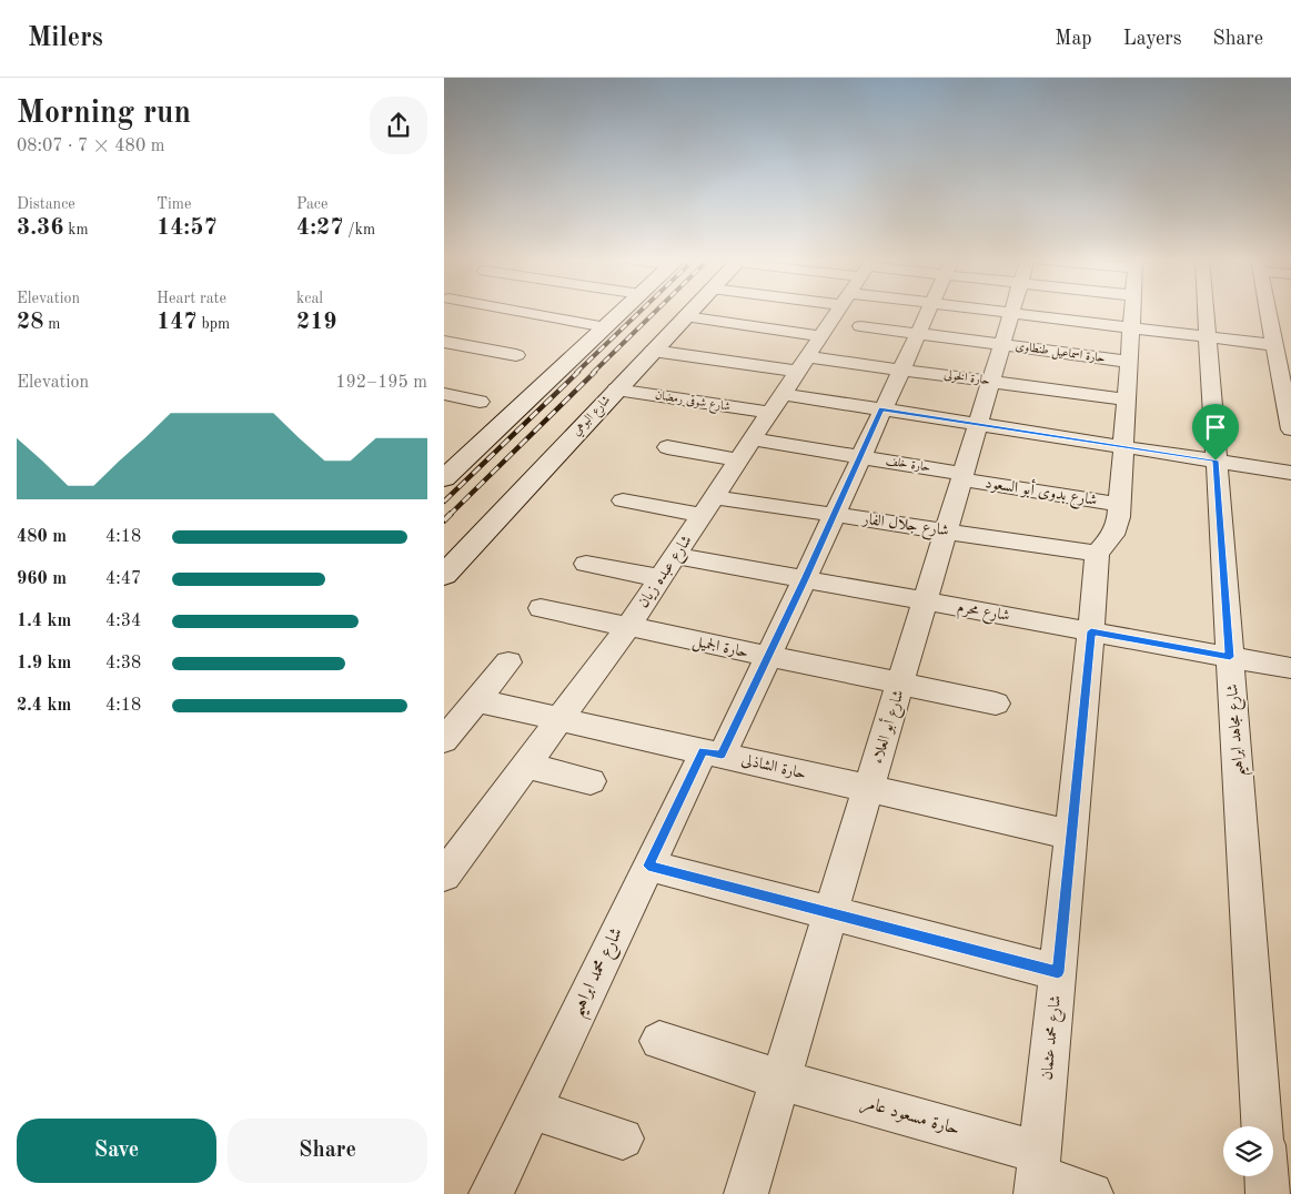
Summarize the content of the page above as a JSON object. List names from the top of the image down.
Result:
{
  "streets": {
    "street": [
      "حارة اسماعيل طنطاوى",
      "حارة الخولى",
      "شارع شوقى رمضان",
      "شارع البوهي",
      "حارة خلف",
      "شارع بدوى أبو السعود",
      "شارع جلال الفار",
      "شارع عبده زيان",
      "شارع محرم",
      "حارة الجميل",
      "شارع أبو العلاء",
      "شارع مجاهد ابراهيم",
      "حارة الشاذلى",
      "شارع محمد ابراهيم",
      "شارع محمد عثمان",
      "حارة مسعود عامر"
    ]
  },
  "crossings": [
    ["حارة اسماعيل طنطاوى", "شارع أبو العلاء"],
    ["حارة اسماعيل طنطاوى", "شارع محمد ابراهيم"],
    ["حارة الخولى", "شارع البوهي"],
    ["حارة الخولى", "شارع عبده زيان"],
    ["حارة الخولى", "شارع أبو العلاء"],
    ["حارة الخولى", "شارع محمد ابراهيم"],
    ["شارع شوقى رمضان", "شارع البوهي"],
    ["شارع شوقى رمضان", "شارع عبده زيان"],
    ["شارع شوقى رمضان", "شارع أبو العلاء"],
    ["شارع شوقى رمضان", "شارع مجاهد ابراهيم"],
    ["شارع شوقى رمضان", "شارع محمد ابراهيم"],
    ["حارة خلف", "شارع بدوى أبو السعود"],
    ["حارة خلف", "شارع عبده زيان"],
    ["حارة خلف", "شارع أبو العلاء"],
    ["حارة خلف", "شارع محمد ابراهيم"],
    ["شارع بدوى أبو السعود", "شارع أبو العلاء"],
    ["شارع جلال الفار", "شارع عبده زيان"],
    ["شارع جلال الفار", "شارع أبو العلاء"],
    ["شارع جلال الفار", "شارع محمد ابراهيم"],
    ["شارع جلال الفار", "شارع محمد عثمان"],
    ["شارع عبده زيان", "شارع محرم"],
    ["شارع عبده زيان", "حارة الجميل"],
    ["شارع عبده زيان", "حارة الشاذلى"],
    ["شارع محرم", "شارع أبو العلاء"],
    ["شارع محرم", "شارع مجاهد ابراهيم"],
    ["شارع محرم", "شارع محمد ابراهيم"],
    ["شارع محرم", "شارع محمد عثمان"],
    ["حارة الجميل", "شارع أبو العلاء"],
    ["حارة الجميل", "شارع محمد ابراهيم"],
    ["شارع أبو العلاء", "حارة الشاذلى"],
    ["شارع أبو العلاء", "حارة مسعود عامر"],
    ["حارة الشاذلى", "شارع محمد ابراهيم"],
    ["حارة الشاذلى", "شارع محمد عثمان"],
    ["شارع محمد عثمان", "حارة مسعود عامر"]
  ],
  "page": {
    "header": "Milers",
    "nav": ["Map", "Layers", "Share"],
    "heading": ["Morning run", "08:07 · 7 × 480 m"],
    "stats": [
      ["Distance", "3.36 km"],
      ["Time", "14:57"],
      ["Pace", "4:27 /km"],
      ["Elevation", "28 m"],
      ["Heart rate", "147 bpm"],
      ["kcal", "219"]
    ],
    "chart": ["Elevation", "192–195 m"],
    "list": [
      {
        "name": "480 m",
        "note": "4:18"
      },
      {
        "name": "960 m",
        "note": "4:47"
      },
      {
        "name": "1.4 km",
        "note": "4:34"
      },
      {
        "name": "1.9 km",
        "note": "4:38"
      },
      {
        "name": "2.4 km",
        "note": "4:18"
      }
    ],
    "buttons": ["Save", "Share"]
  }
}
